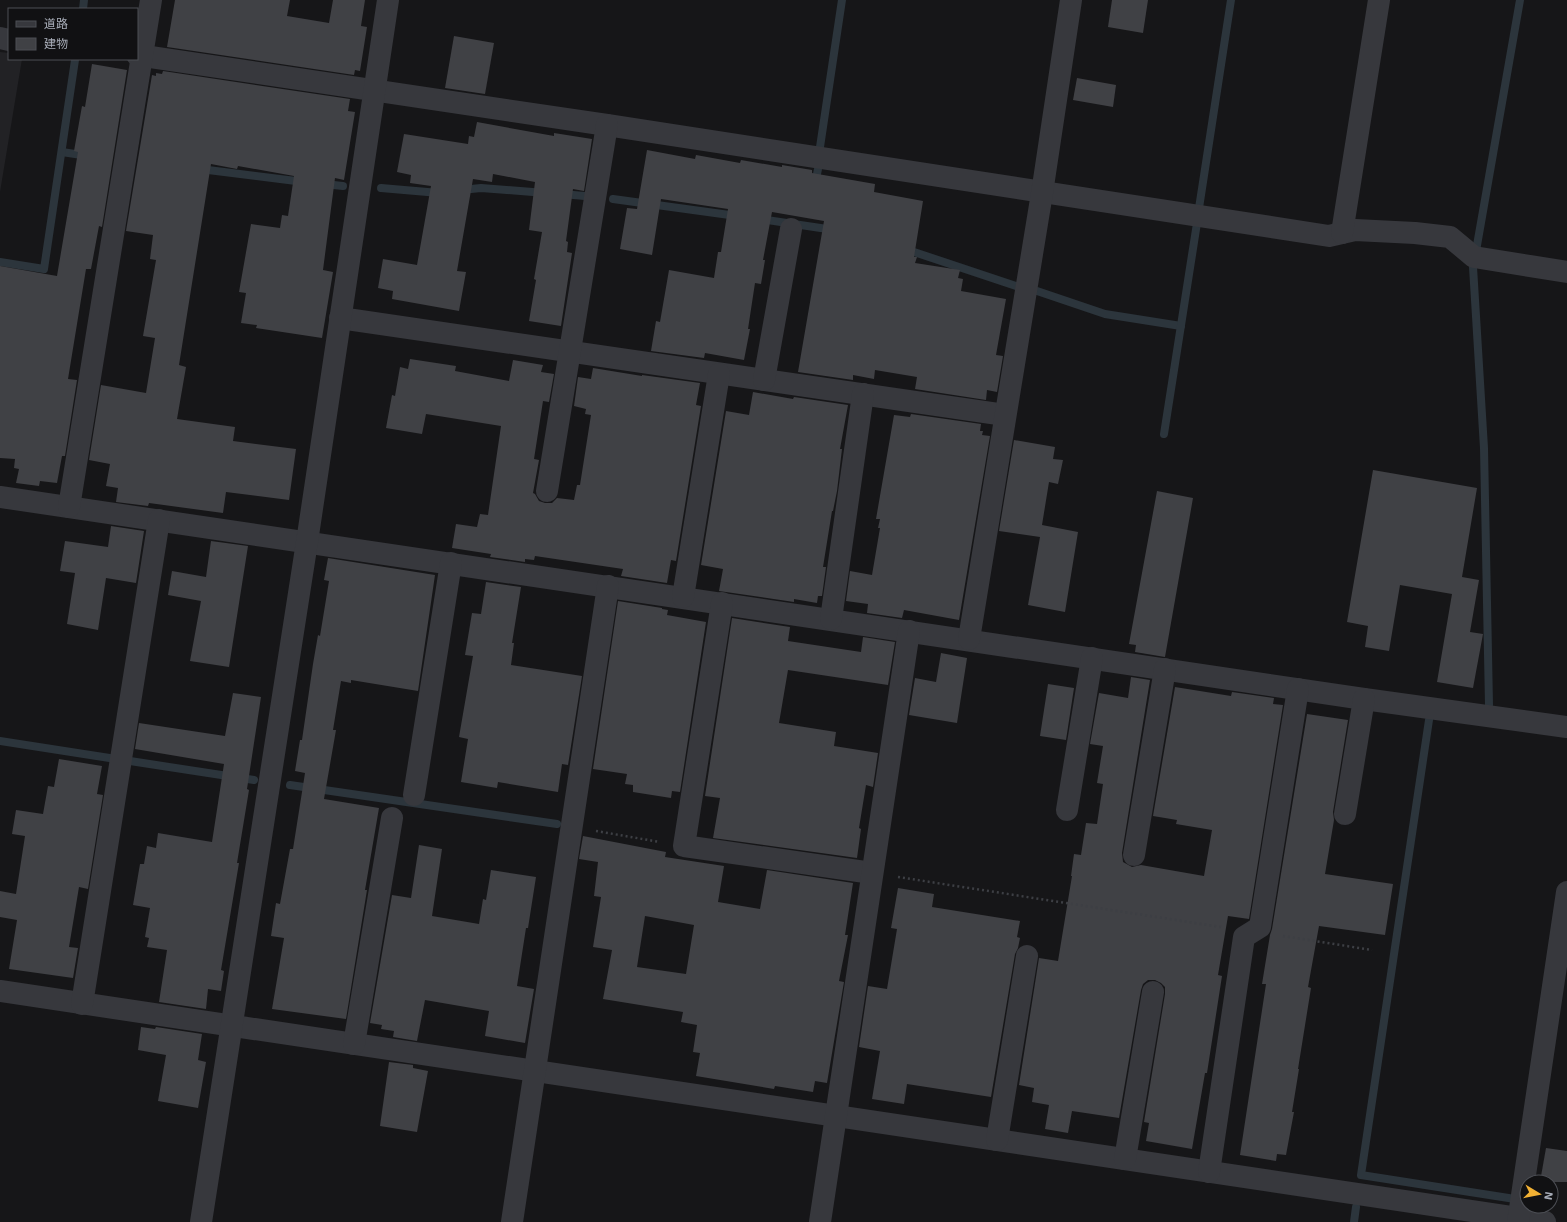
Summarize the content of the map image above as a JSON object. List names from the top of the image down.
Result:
{
  "legend": ["道路", "建物"],
  "north": "right"
}
